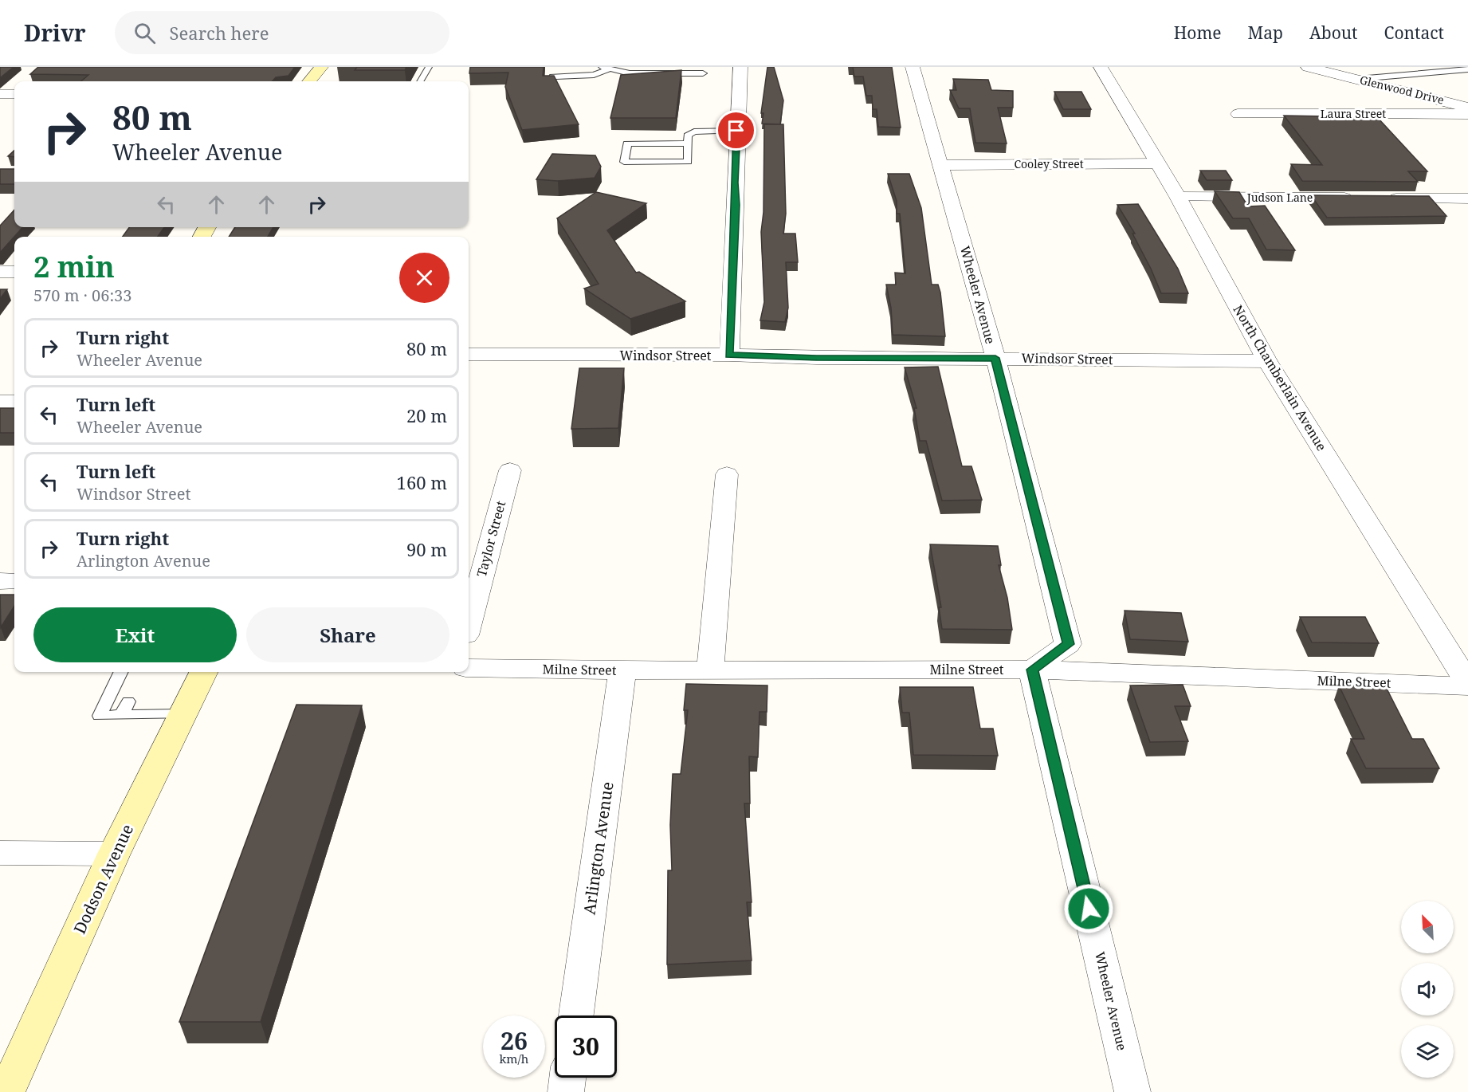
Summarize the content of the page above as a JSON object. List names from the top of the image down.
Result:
{
  "streets": {
    "main road": ["Dodson Avenue"],
    "street": [
      "Glenwood Drive",
      "Laura Street",
      "Cooley Street",
      "Judson Lane",
      "Wheeler Avenue",
      "Windsor Street",
      "North Chamberlain Avenue",
      "Taylor Street",
      "Milne Street",
      "Arlington Avenue"
    ]
  },
  "crossings": [
    ["Cooley Street", "Wheeler Avenue"],
    ["Cooley Street", "North Chamberlain Avenue"],
    ["Judson Lane", "North Chamberlain Avenue"],
    ["Wheeler Avenue", "Windsor Street"],
    ["Wheeler Avenue", "Milne Street"],
    ["Windsor Street", "North Chamberlain Avenue"],
    ["North Chamberlain Avenue", "Milne Street"],
    ["Milne Street", "Arlington Avenue"]
  ],
  "north": "top left",
  "page": {
    "header": "Drivr",
    "search": "Search here",
    "nav": [
      "Home",
      "Map",
      "About",
      "Contact"
    ],
    "turn": ["80 m", "Wheeler Avenue"],
    "heading": ["2 min", "570 m · 06:33"],
    "list": [
      {
        "name": "Turn right",
        "note": "Wheeler Avenue",
        "value": "80 m"
      },
      {
        "name": "Turn left",
        "note": "Wheeler Avenue",
        "value": "20 m"
      },
      {
        "name": "Turn left",
        "note": "Windsor Street",
        "value": "160 m"
      },
      {
        "name": "Turn right",
        "note": "Arlington Avenue",
        "value": "90 m"
      }
    ],
    "buttons": ["Exit", "Share"],
    "speed": "26 km/h",
    "limit": "30"
  }
}
